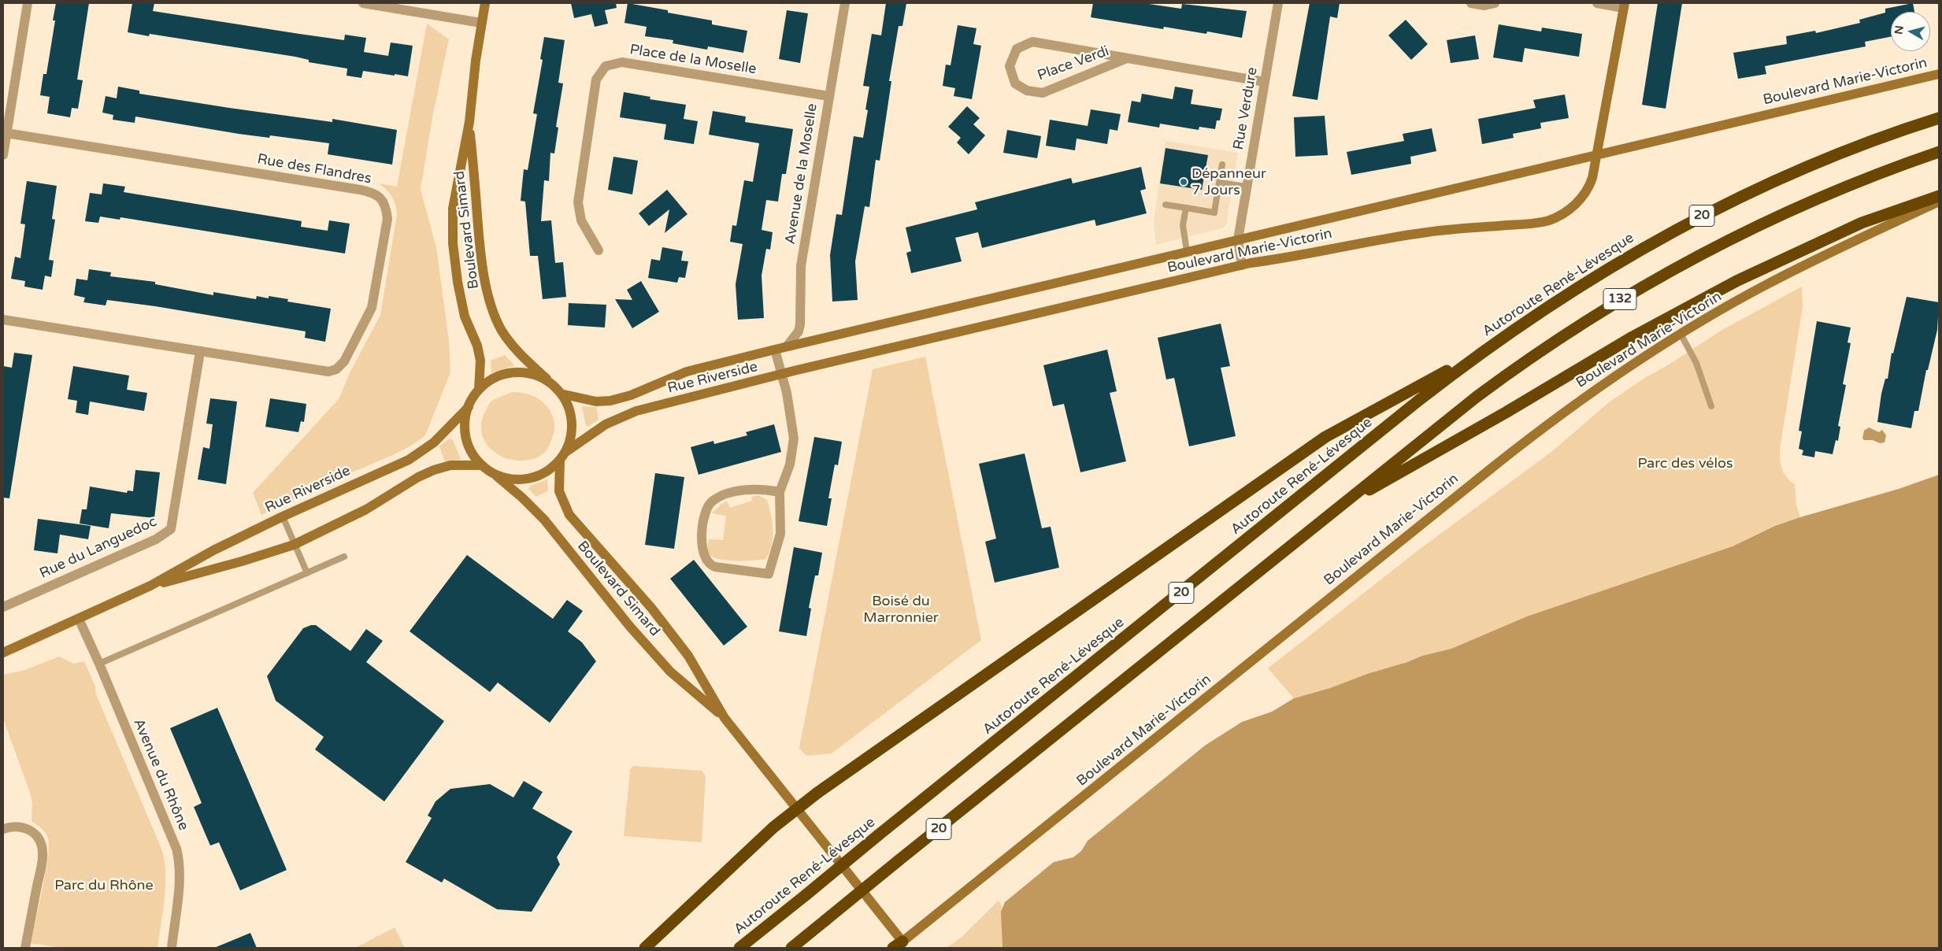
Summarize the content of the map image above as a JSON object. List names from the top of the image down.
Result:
{
  "streets": {
    "highway": ["20", "Autoroute René-Lévesque", "132"],
    "street": [
      "Place de la Moselle",
      "Place Verdi",
      "Boulevard Marie-Victorin",
      "Rue Verdure",
      "Rue des Flandres",
      "Avenue de la Moselle",
      "Boulevard Simard",
      "Rue Riverside",
      "Rue du Languedoc",
      "Avenue du Rhône"
    ]
  },
  "crossings": [
    ["Place de la Moselle", "Avenue de la Moselle"],
    ["Place Verdi", "Rue Verdure"],
    ["Boulevard Marie-Victorin", "Rue Verdure"],
    ["Boulevard Marie-Victorin", "Boulevard Simard"],
    ["Boulevard Marie-Victorin", "Rue Riverside"],
    ["Rue des Flandres", "Rue du Languedoc"],
    ["Avenue de la Moselle", "Rue Riverside"],
    ["20", "132"],
    ["Boulevard Simard", "Rue Riverside"],
    ["Rue Riverside", "Avenue du Rhône"]
  ],
  "parks": ["Parc des vélos", "Boisé du Marronnier", "Parc du Rhône"],
  "places": ["Dépanneur 7 Jours"],
  "north": "left"
}
